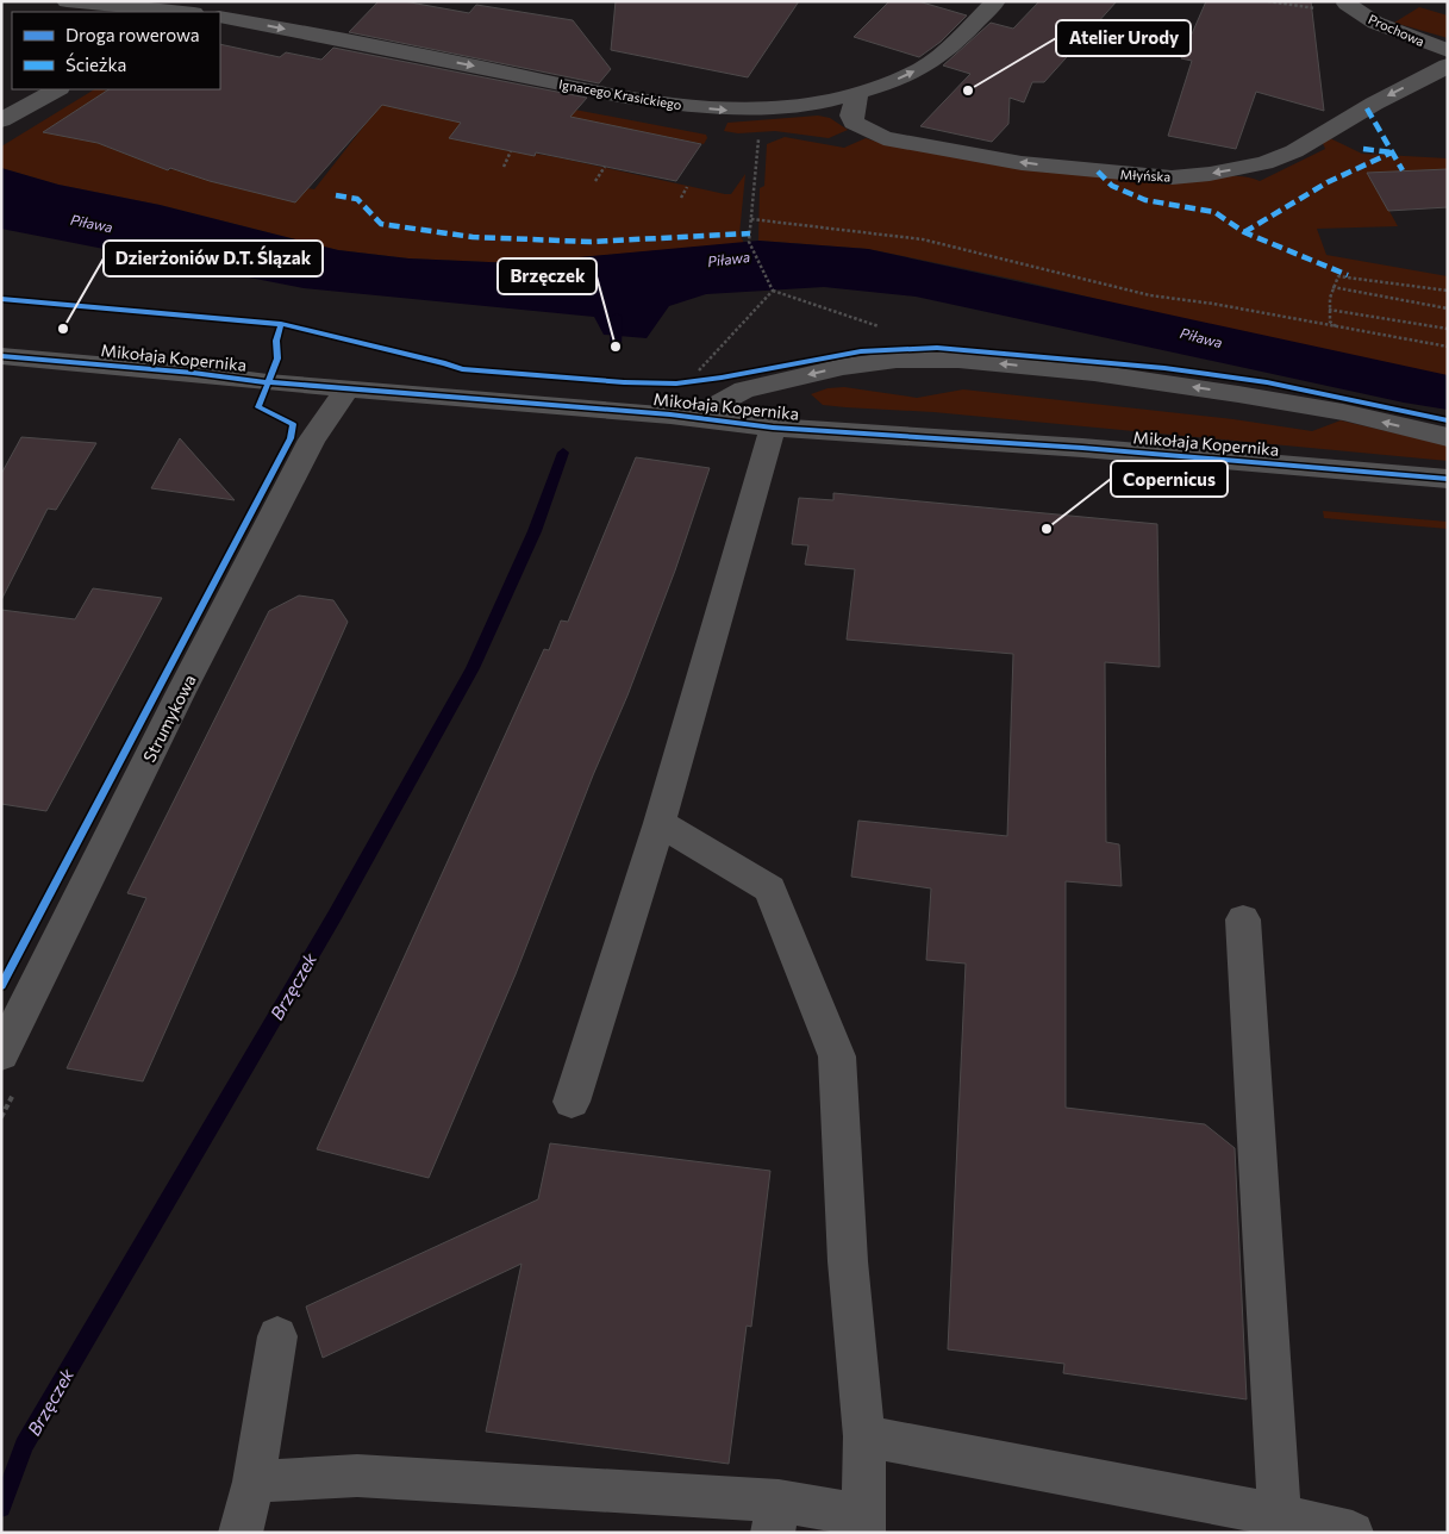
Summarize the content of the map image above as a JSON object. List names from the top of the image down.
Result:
{
  "streets": {
    "street": [
      "Prochowa",
      "Ignacego Krasickiego",
      "Młyńska",
      "Mikołaja Kopernika",
      "Strumykowa"
    ]
  },
  "crossings": [
    ["Ignacego Krasickiego", "Młyńska"],
    ["Mikołaja Kopernika", "Strumykowa"]
  ],
  "one_way": ["Ignacego Krasickiego"],
  "water": ["Piława", "Brzęczek"],
  "places": [
    "Atelier Urody",
    "Dzierżoniów D.T. Ślązak",
    "Brzęczek",
    "Copernicus"
  ],
  "legend": ["Droga rowerowa", "Ścieżka"]
}
